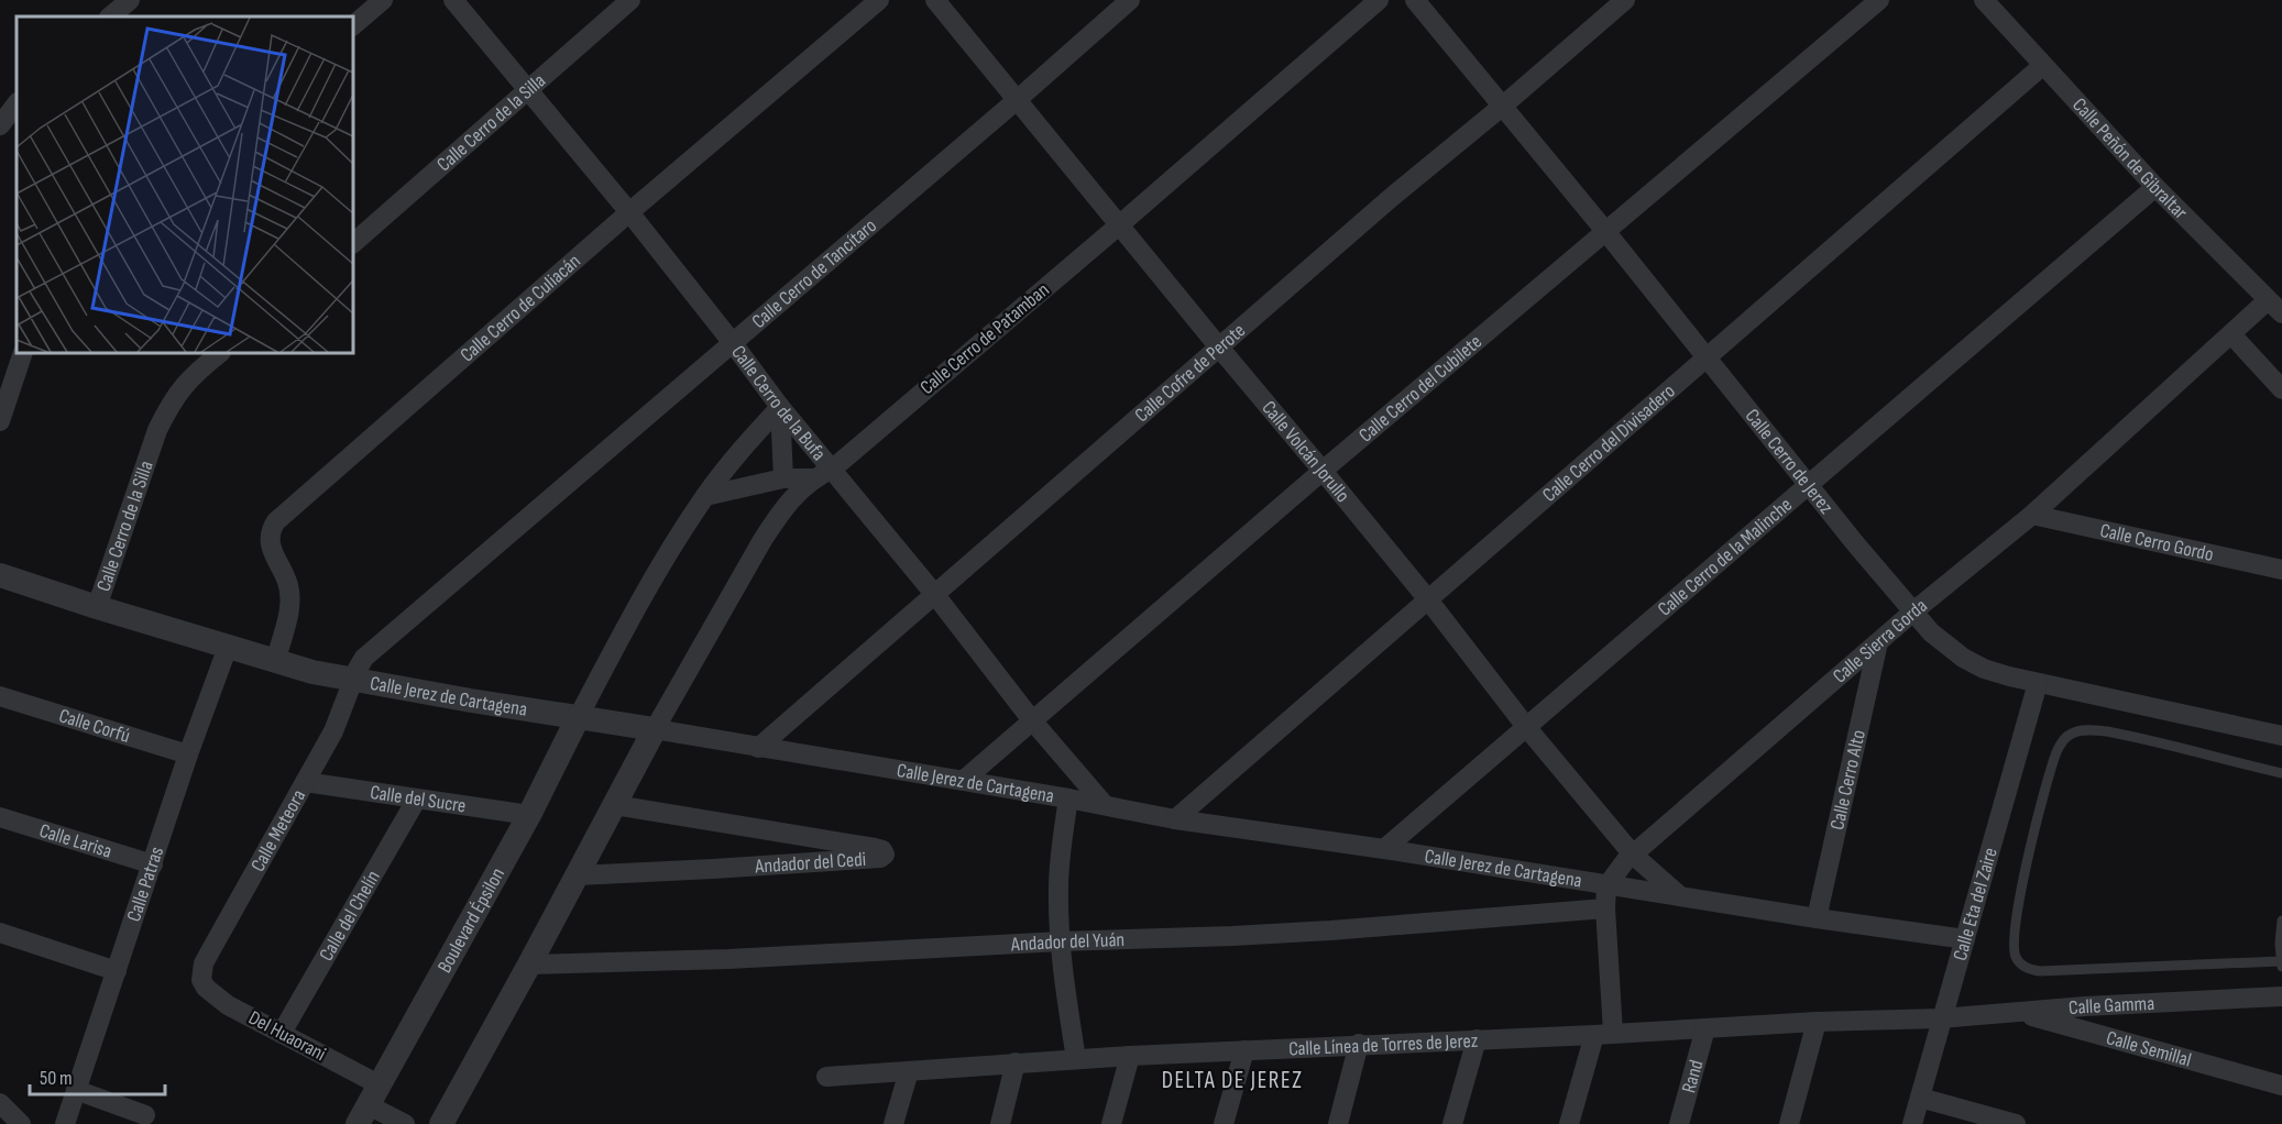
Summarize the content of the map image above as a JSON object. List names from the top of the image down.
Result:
{
  "streets": {
    "street": [
      "Calle Cerro de la Silla",
      "Calle Peñón de Gibraltar",
      "Calle Cerro de Tancítaro",
      "Calle Cerro de Culiacán",
      "Calle Cerro de Patamban",
      "Calle Cofre de Perote",
      "Calle Cerro del Cubilete",
      "Calle Cerro de la Bufa",
      "Calle Cerro del Divisadero",
      "Calle Volcán Jorullo",
      "Calle Cerro de Jerez",
      "Calle Cerro Gordo",
      "Calle Cerro de la Malinche",
      "Calle Sierra Gorda",
      "Calle Jerez de Cartagena",
      "Calle Corfú",
      "Calle Cerro Alto",
      "Calle del Sucre",
      "Calle Meteora",
      "Calle Larisa",
      "Andador del Cedi",
      "Calle Patras",
      "Calle Eta del Zaire",
      "Calle del Chelín",
      "Boulevard Épsilon",
      "Andador del Yuán",
      "Calle Gamma",
      "Del Huaorani",
      "Calle Línea de Torres de Jerez",
      "Calle Semillal",
      "Rand"
    ]
  },
  "crossings": [
    ["Calle Cerro de la Silla", "Calle Cerro de la Bufa"],
    ["Calle Cerro de la Silla", "Calle Jerez de Cartagena"],
    ["Calle Peñón de Gibraltar", "Calle Cerro del Divisadero"],
    ["Calle Peñón de Gibraltar", "Calle Cerro de la Malinche"],
    ["Calle Peñón de Gibraltar", "Calle Sierra Gorda"],
    ["Calle Cerro de Tancítaro", "Calle Cerro de la Bufa"],
    ["Calle Cerro de Tancítaro", "Calle Volcán Jorullo"],
    ["Calle Cerro de Tancítaro", "Calle Jerez de Cartagena"],
    ["Calle Cerro de Tancítaro", "Calle Meteora"],
    ["Calle Cerro de Culiacán", "Calle Cerro de la Bufa"],
    ["Calle Cerro de Culiacán", "Calle Jerez de Cartagena"],
    ["Calle Cerro de Patamban", "Calle Cerro de la Bufa"],
    ["Calle Cerro de Patamban", "Calle Volcán Jorullo"],
    ["Calle Cerro de Patamban", "Calle Jerez de Cartagena"],
    ["Calle Cofre de Perote", "Calle Cerro de la Bufa"],
    ["Calle Cofre de Perote", "Calle Volcán Jorullo"],
    ["Calle Cofre de Perote", "Calle Cerro de Jerez"],
    ["Calle Cofre de Perote", "Calle Jerez de Cartagena"],
    ["Calle Cerro del Cubilete", "Calle Cerro de la Bufa"],
    ["Calle Cerro del Cubilete", "Calle Volcán Jorullo"],
    ["Calle Cerro del Cubilete", "Calle Cerro de Jerez"],
    ["Calle Cerro del Cubilete", "Calle Jerez de Cartagena"],
    ["Calle Cerro de la Bufa", "Calle Jerez de Cartagena"],
    ["Calle Cerro del Divisadero", "Calle Volcán Jorullo"],
    ["Calle Cerro del Divisadero", "Calle Cerro de Jerez"],
    ["Calle Cerro del Divisadero", "Calle Jerez de Cartagena"],
    ["Calle Volcán Jorullo", "Calle Cerro de la Malinche"],
    ["Calle Volcán Jorullo", "Calle Sierra Gorda"],
    ["Calle Volcán Jorullo", "Calle Jerez de Cartagena"],
    ["Calle Cerro de Jerez", "Calle Cerro de la Malinche"],
    ["Calle Cerro de Jerez", "Calle Sierra Gorda"],
    ["Calle Cerro de Jerez", "Calle Eta del Zaire"],
    ["Calle Cerro Gordo", "Calle Sierra Gorda"],
    ["Calle Cerro de la Malinche", "Calle Jerez de Cartagena"],
    ["Calle Sierra Gorda", "Calle Jerez de Cartagena"],
    ["Calle Sierra Gorda", "Calle Cerro Alto"],
    ["Calle Jerez de Cartagena", "Calle Cerro Alto"],
    ["Calle Jerez de Cartagena", "Calle Meteora"],
    ["Calle Jerez de Cartagena", "Calle Patras"],
    ["Calle Jerez de Cartagena", "Calle Eta del Zaire"],
    ["Calle Jerez de Cartagena", "Boulevard Épsilon"],
    ["Calle Corfú", "Calle Patras"],
    ["Calle del Sucre", "Calle Meteora"],
    ["Calle del Sucre", "Calle del Chelín"],
    ["Calle del Sucre", "Boulevard Épsilon"],
    ["Calle Meteora", "Del Huaorani"],
    ["Calle Larisa", "Calle Patras"],
    ["Calle Eta del Zaire", "Calle Gamma"],
    ["Calle Eta del Zaire", "Calle Línea de Torres de Jerez"],
    ["Calle del Chelín", "Del Huaorani"],
    ["Boulevard Épsilon", "Del Huaorani"],
    ["Calle Gamma", "Calle Línea de Torres de Jerez"],
    ["Calle Gamma", "Calle Semillal"],
    ["Calle Línea de Torres de Jerez", "Rand"]
  ],
  "districts": ["DELTA DE JEREZ"],
  "scale_bar": "50 m"
}
